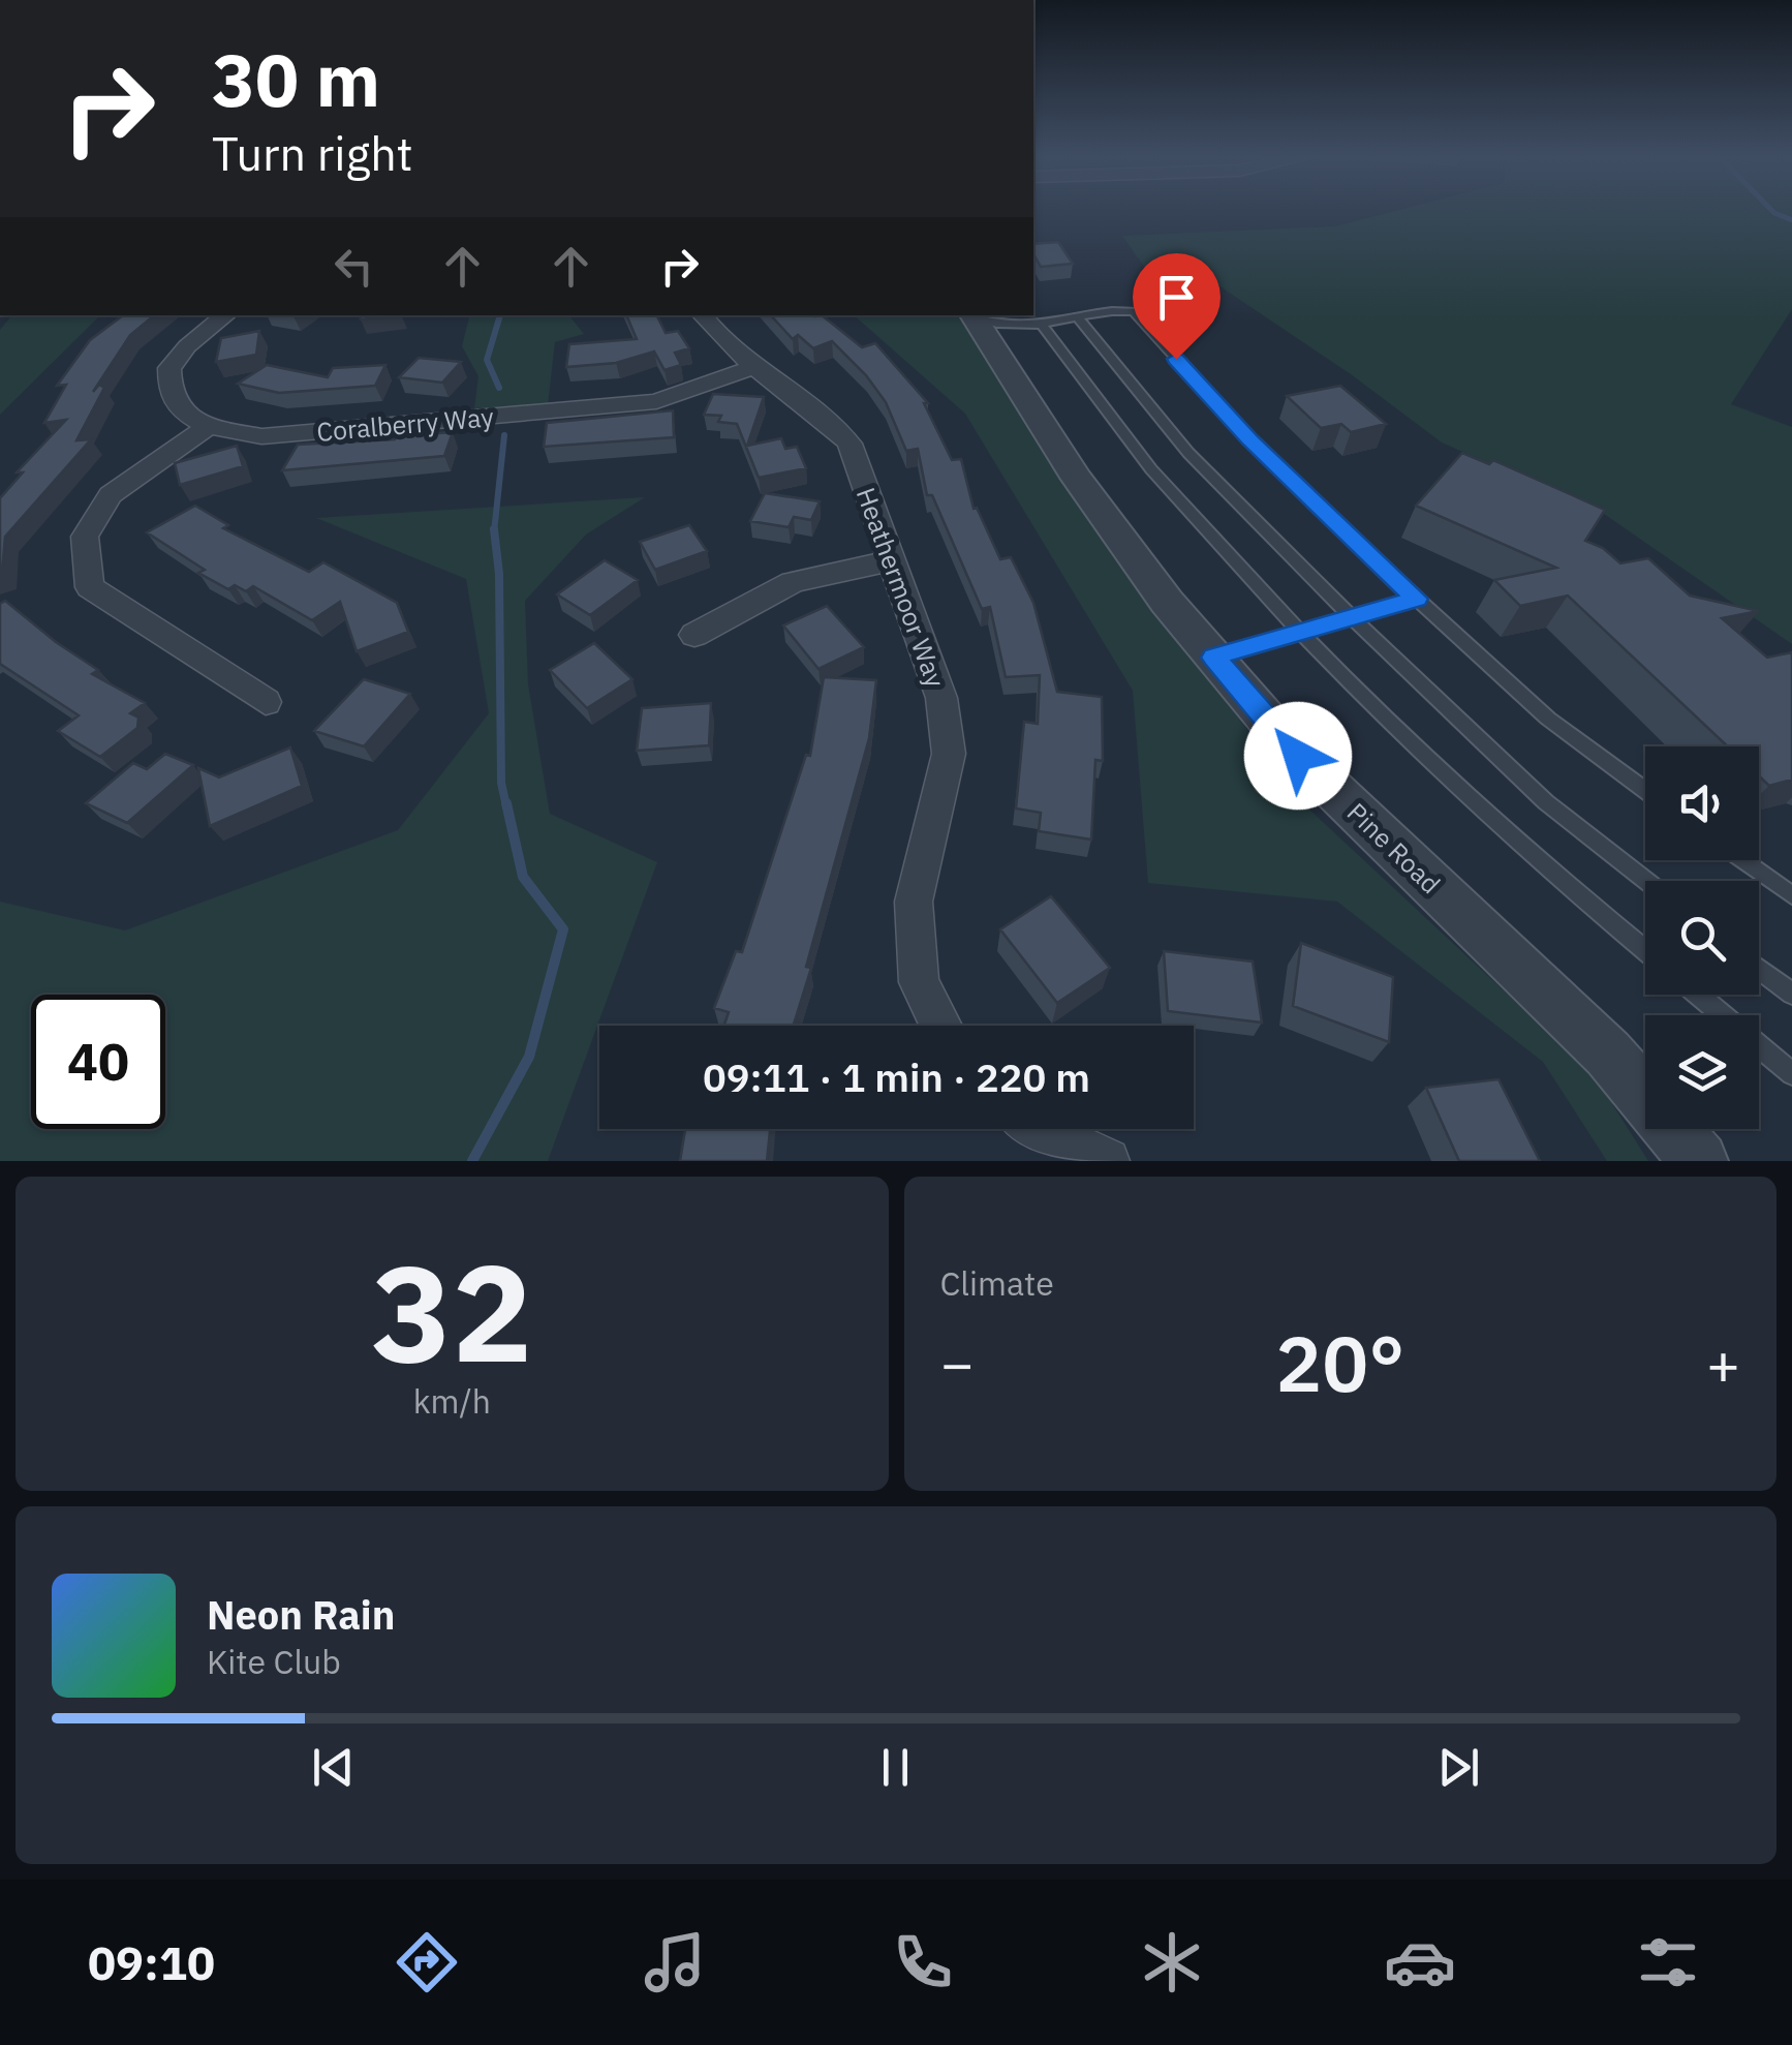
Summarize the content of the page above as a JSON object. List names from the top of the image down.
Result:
{
  "streets": {
    "street": ["Coralberry Way", "Heathermoor Way", "Pine Road"]
  },
  "crossings": [
    ["Coralberry Way", "Heathermoor Way"]
  ],
  "page": {
    "turn": ["30 m", "Turn right"],
    "limit": "40",
    "trip": "09:11 · 1 min · 220 m",
    "tile": [
      ["32", "km/h"],
      "Climate"
    ],
    "heat": ["−", "20°", "+"],
    "song": ["Neon Rain", "Kite Club"],
    "tabs": "09:10"
  }
}
